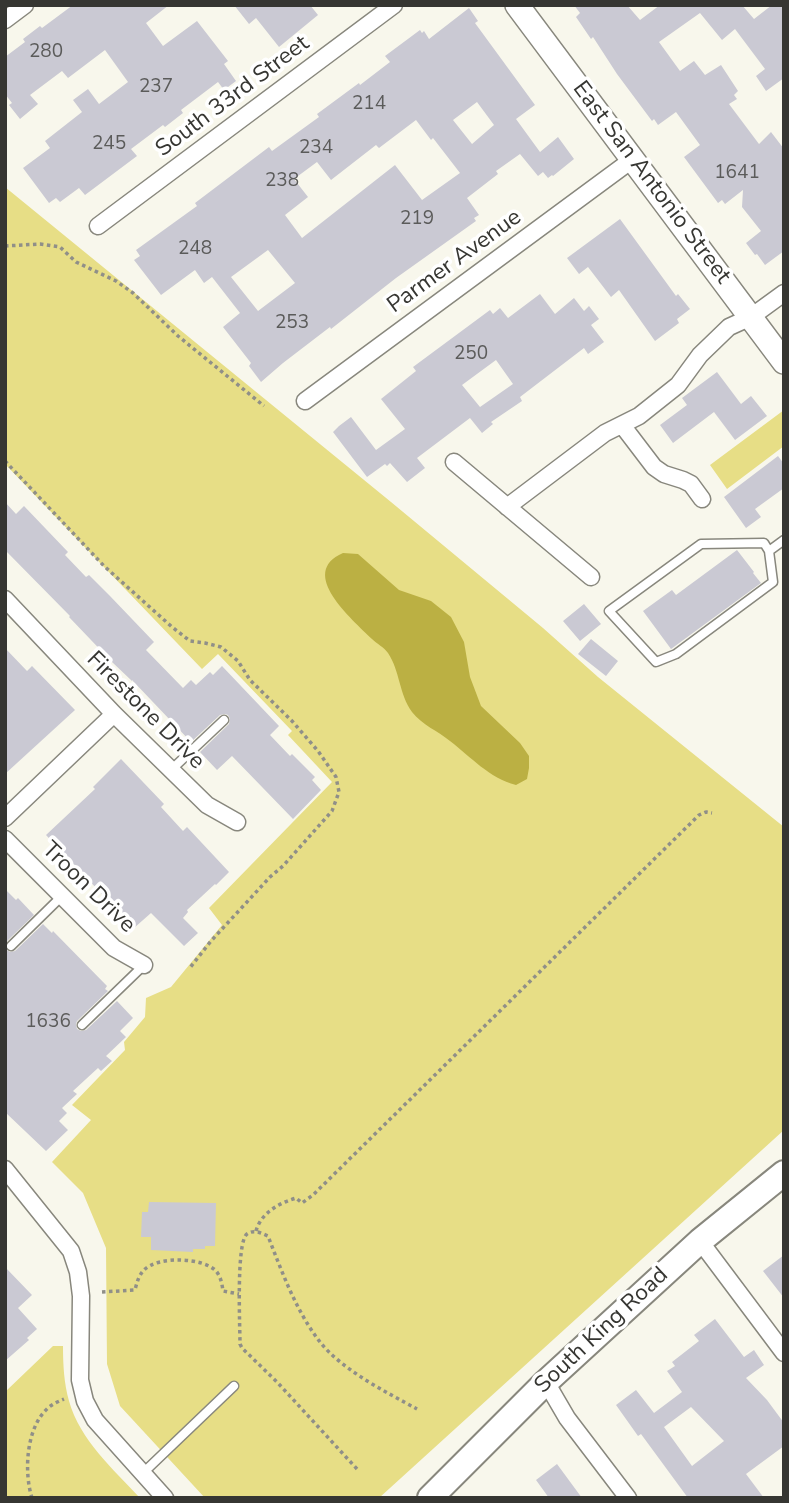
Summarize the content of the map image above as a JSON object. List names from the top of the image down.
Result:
{
  "streets": {
    "main road": ["South King Road"],
    "street": [
      "South 33rd Street",
      "East San Antonio Street",
      "Parmer Avenue",
      "Firestone Drive",
      "Troon Drive"
    ]
  },
  "crossings": [
    ["East San Antonio Street", "Parmer Avenue"]
  ],
  "house_numbers": [
    "280",
    "237",
    "214",
    "245",
    "234",
    "1641",
    "238",
    "219",
    "248",
    "253",
    "250",
    "1636"
  ]
}
